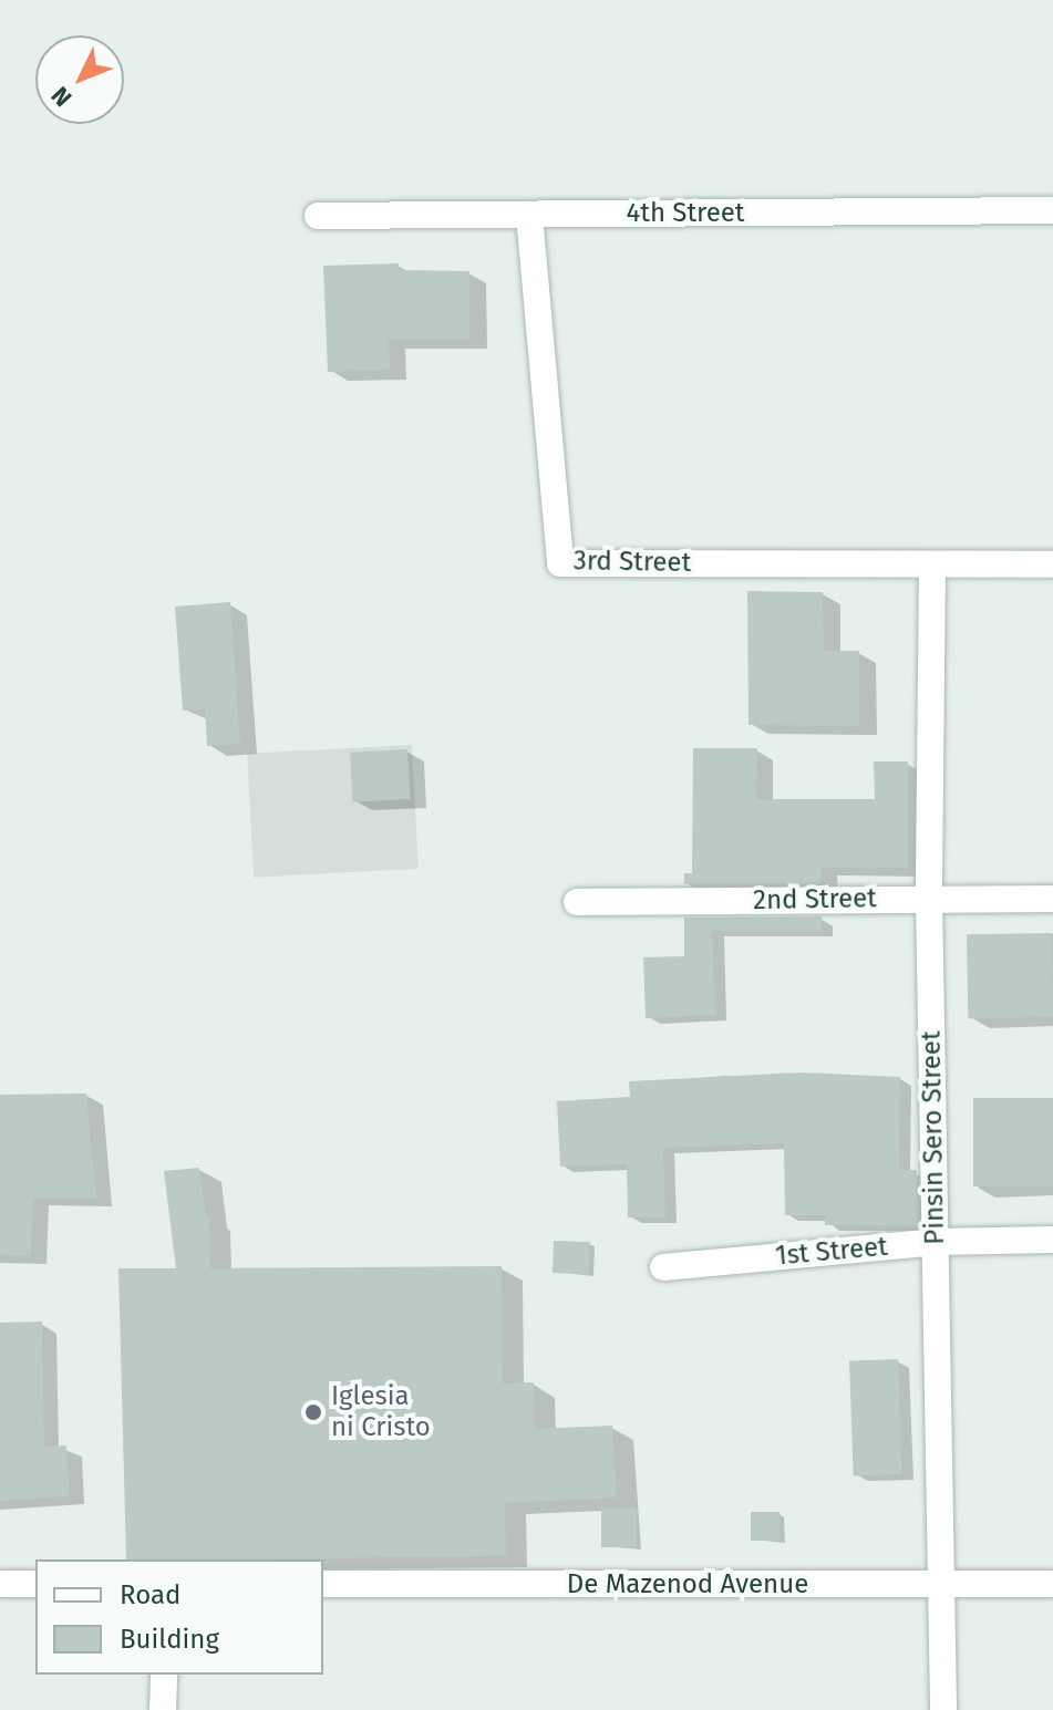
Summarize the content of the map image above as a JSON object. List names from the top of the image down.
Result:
{
  "streets": {
    "street": [
      "4th Street",
      "3rd Street",
      "2nd Street",
      "Pinsin Sero Street",
      "1st Street",
      "De Mazenod Avenue"
    ]
  },
  "crossings": [
    ["4th Street", "3rd Street"],
    ["3rd Street", "Pinsin Sero Street"],
    ["2nd Street", "Pinsin Sero Street"],
    ["Pinsin Sero Street", "1st Street"],
    ["Pinsin Sero Street", "De Mazenod Avenue"]
  ],
  "places": ["Iglesia ni Cristo"],
  "legend": ["Road", "Building"],
  "north": "bottom left"
}
